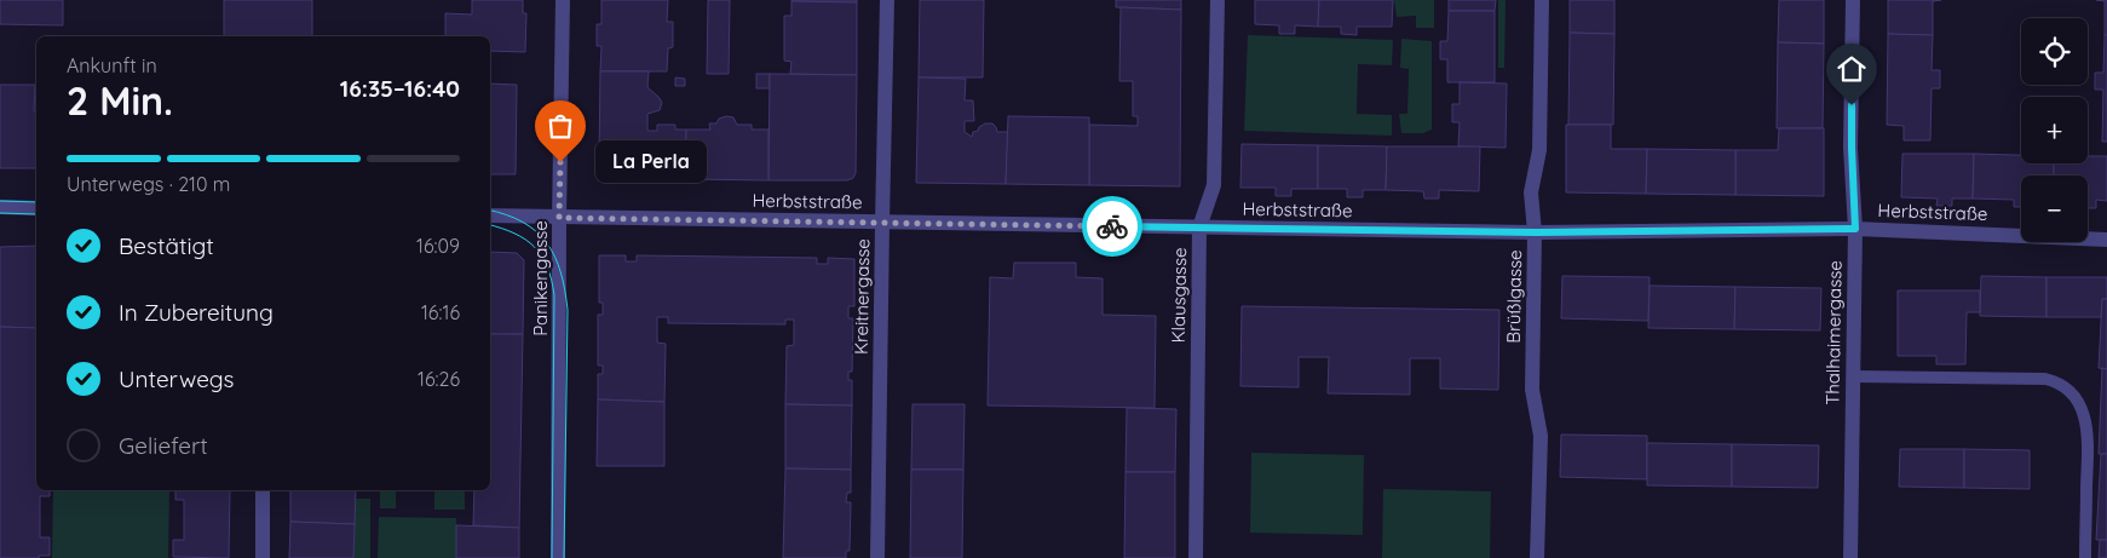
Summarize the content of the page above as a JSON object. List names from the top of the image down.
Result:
{
  "streets": {
    "street": [
      "Herbststraße",
      "Panikengasse",
      "Klausgasse",
      "Kreitnergasse",
      "Brüßlgasse",
      "Thalhaimergasse"
    ]
  },
  "crossings": [
    ["Herbststraße", "Panikengasse"],
    ["Herbststraße", "Klausgasse"],
    ["Herbststraße", "Kreitnergasse"],
    ["Herbststraße", "Brüßlgasse"],
    ["Herbststraße", "Thalhaimergasse"]
  ],
  "places": ["La Perla"],
  "page": {
    "map_buttons": ["+", "−"],
    "heading": ["2 Min.", "Ankunft in", "16:35–16:40"],
    "bar": "Unterwegs · 210 m",
    "bubble": "La Perla",
    "list": [
      ["Bestätigt", "16:09"],
      ["In Zubereitung", "16:16"],
      ["Unterwegs", "16:26"],
      "Geliefert"
    ]
  }
}
